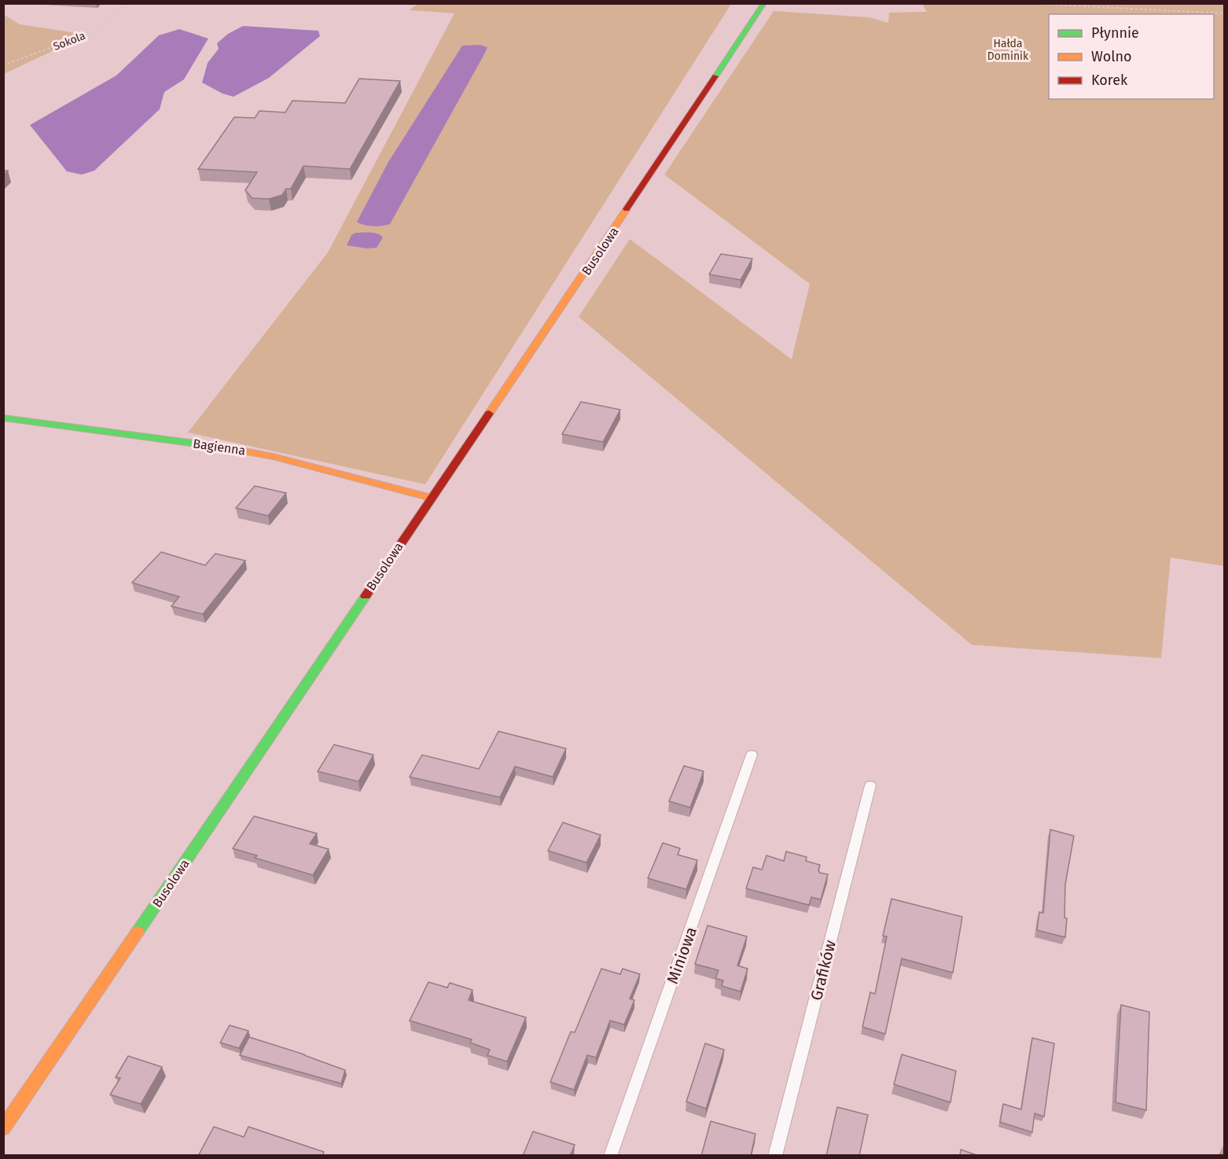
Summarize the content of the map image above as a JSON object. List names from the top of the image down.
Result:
{
  "streets": {
    "street": ["Busolowa", "Bagienna"],
    "lane": ["Miniowa", "Grafików"],
    "path": ["Sokola"]
  },
  "crossings": [
    ["Busolowa", "Bagienna"]
  ],
  "parks": ["Hałda Dominik"],
  "legend": ["Płynnie", "Wolno", "Korek"]
}
